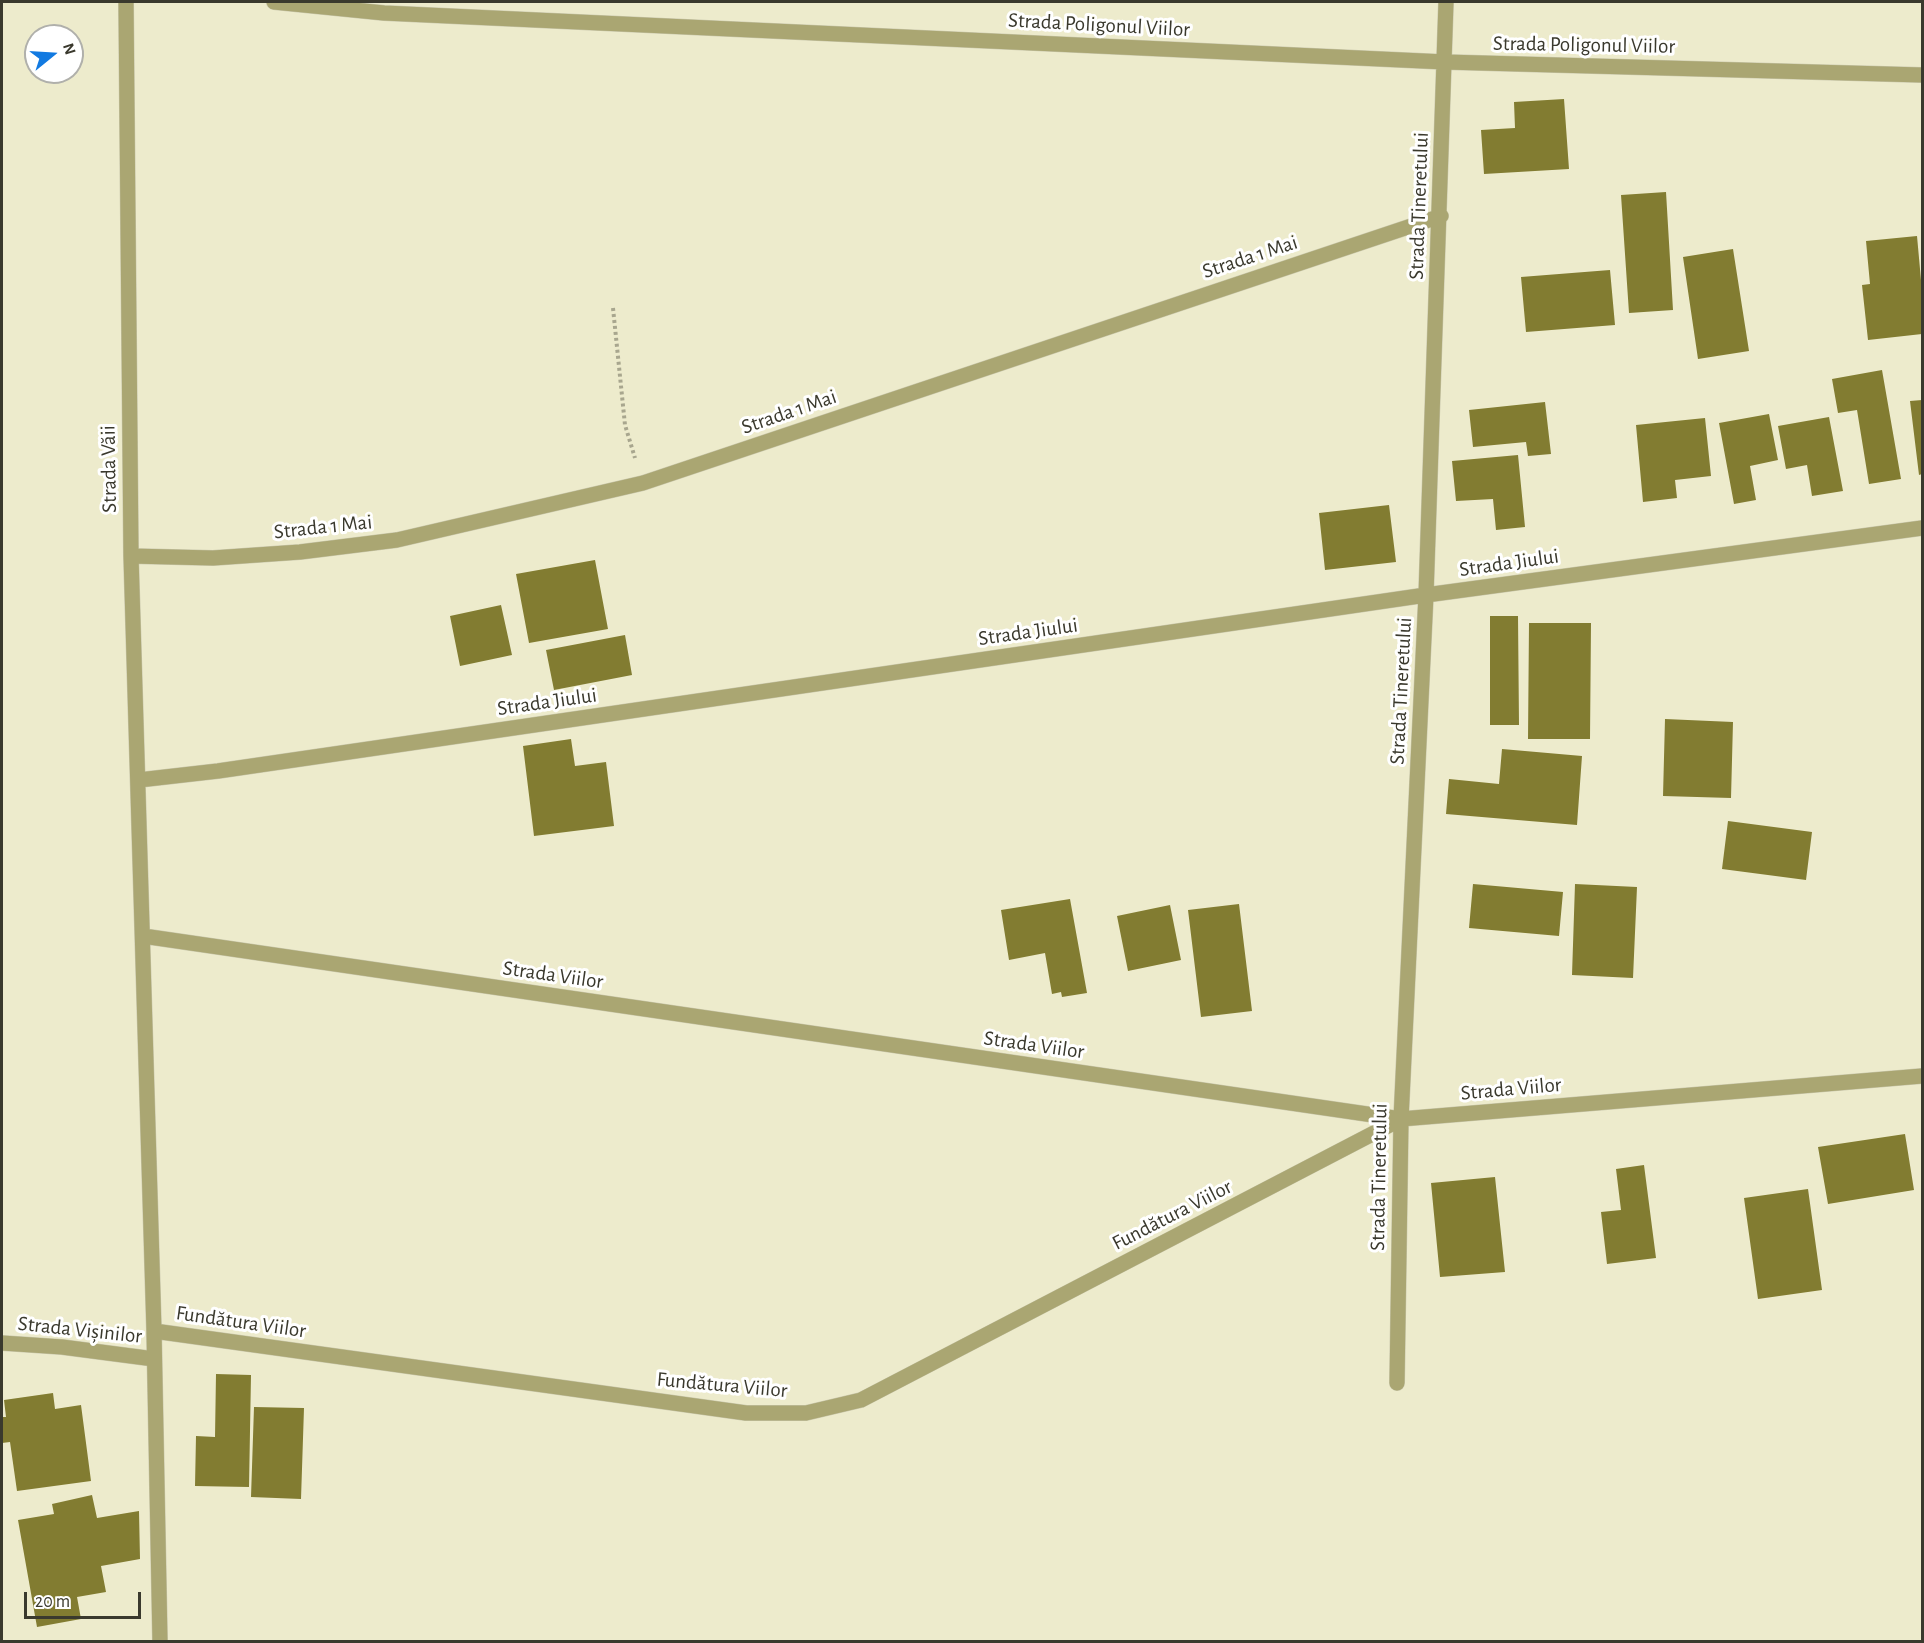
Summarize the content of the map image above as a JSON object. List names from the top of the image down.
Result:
{
  "streets": {
    "street": [
      "Strada Poligonul Viilor",
      "Strada Tineretului",
      "Strada 1 Mai",
      "Strada Văii",
      "Strada Jiului",
      "Strada Viilor",
      "Fundătura Viilor",
      "Strada Vișinilor"
    ]
  },
  "crossings": [
    ["Strada Poligonul Viilor", "Strada Tineretului"],
    ["Strada Tineretului", "Strada 1 Mai"],
    ["Strada Tineretului", "Strada Jiului"],
    ["Strada Tineretului", "Strada Viilor"],
    ["Strada Tineretului", "Fundătura Viilor"],
    ["Strada 1 Mai", "Strada Văii"],
    ["Strada Văii", "Strada Jiului"],
    ["Strada Văii", "Strada Viilor"],
    ["Strada Văii", "Fundătura Viilor"],
    ["Strada Văii", "Strada Vișinilor"],
    ["Strada Viilor", "Fundătura Viilor"]
  ],
  "scale_bar": "20 m",
  "north": "right"
}
